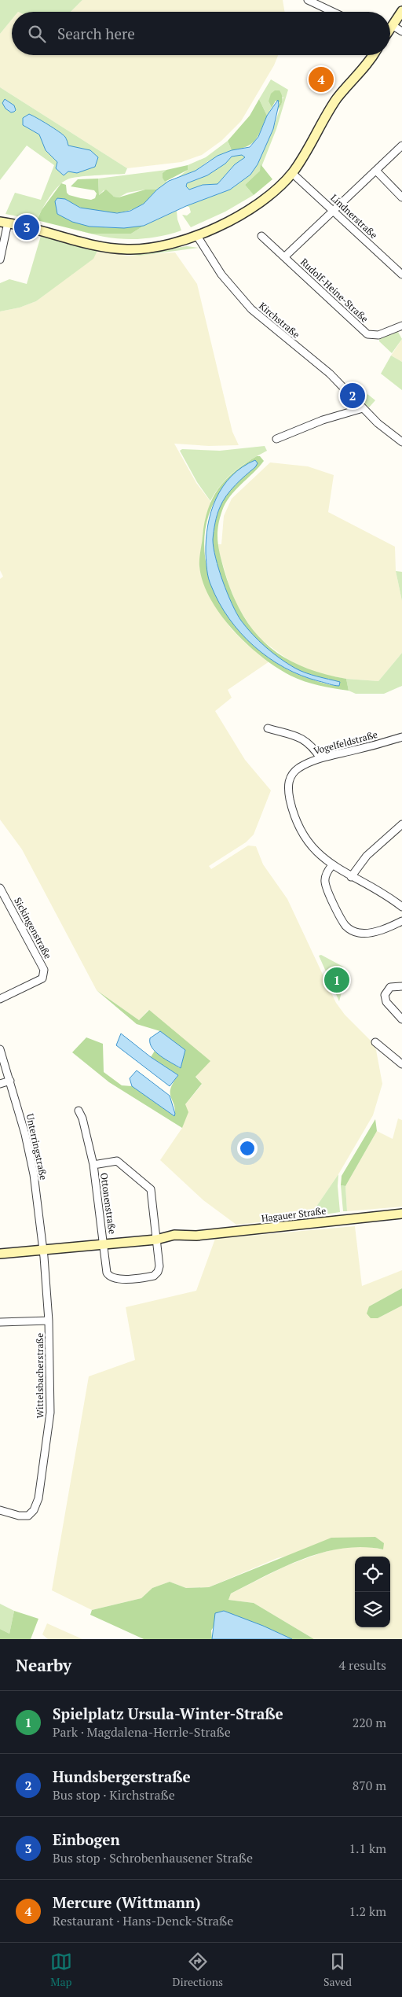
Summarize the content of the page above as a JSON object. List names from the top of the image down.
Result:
{
  "streets": {
    "street": [
      "Lindnerstraße",
      "Rudolf-Heine-Straße",
      "Kirchstraße",
      "Vogelfeldstraße",
      "Sickingenstraße",
      "Unterringstraße",
      "Ottonenstraße",
      "Hagauer Straße",
      "Wittelsbacherstraße"
    ]
  },
  "crossings": [
    ["Unterringstraße", "Hagauer Straße"],
    ["Unterringstraße", "Wittelsbacherstraße"],
    ["Ottonenstraße", "Hagauer Straße"],
    ["Hagauer Straße", "Wittelsbacherstraße"]
  ],
  "page": {
    "search": "Search here",
    "pins": [
      "4",
      "3",
      "2",
      "1"
    ],
    "heading": ["Nearby", "4 results"],
    "list": [
      {
        "mark": "1",
        "name": "Spielplatz Ursula-Winter-Straße",
        "note": "Park · Magdalena-Herrle-Straße",
        "value": "220 m"
      },
      {
        "mark": "2",
        "name": "Hundsbergerstraße",
        "note": "Bus stop · Kirchstraße",
        "value": "870 m"
      },
      {
        "mark": "3",
        "name": "Einbogen",
        "note": "Bus stop · Schrobenhausener Straße",
        "value": "1.1 km"
      },
      {
        "mark": "4",
        "name": "Mercure (Wittmann)",
        "note": "Restaurant · Hans-Denck-Straße",
        "value": "1.2 km"
      }
    ],
    "nav": ["Map", "Directions", "Saved"]
  }
}
